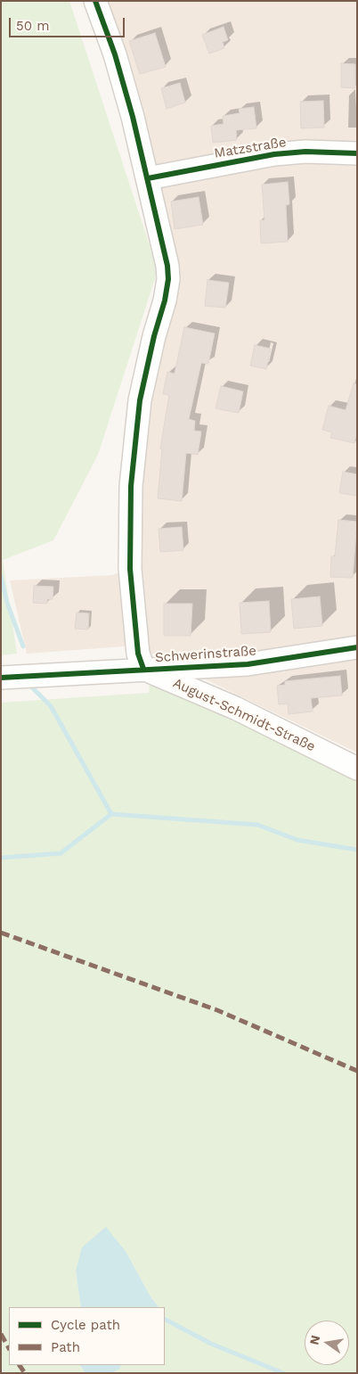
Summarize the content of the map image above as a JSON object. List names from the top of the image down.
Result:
{
  "streets": {
    "street": ["Matzstraße", "Schwerinstraße", "August-Schmidt-Straße"]
  },
  "crossings": [
    ["Schwerinstraße", "August-Schmidt-Straße"]
  ],
  "legend": ["Cycle path", "Path"],
  "scale_bar": "50 m",
  "north": "left"
}
